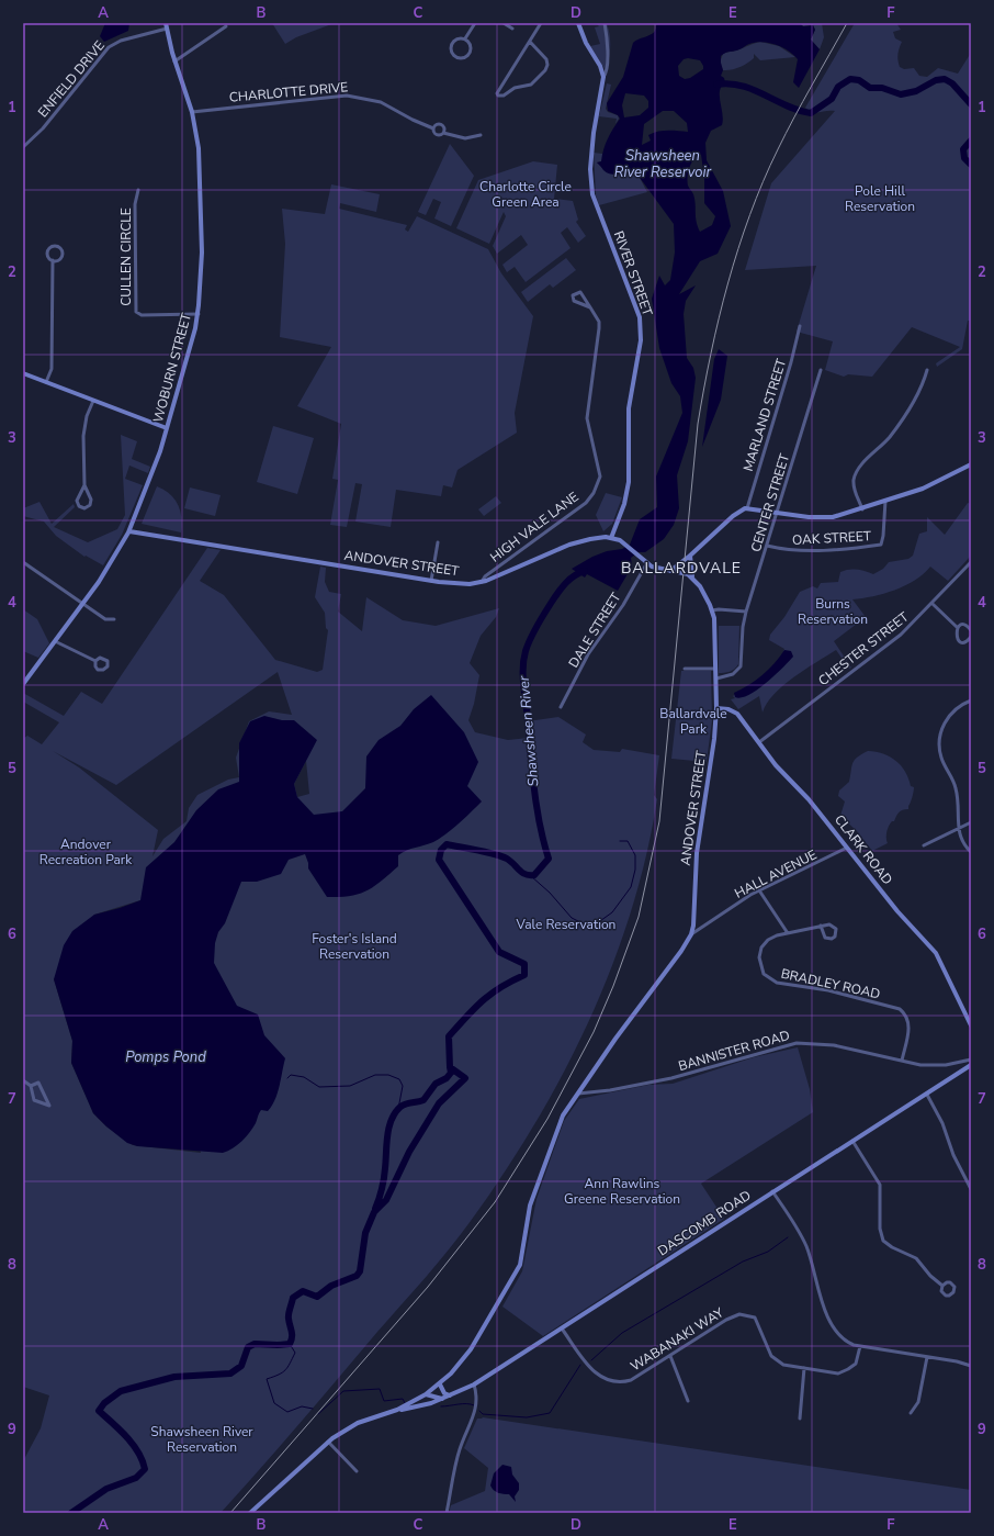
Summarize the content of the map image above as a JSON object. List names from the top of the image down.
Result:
{
  "streets": {
    "main road": [
      "RIVER STREET",
      "WOBURN STREET",
      "ANDOVER STREET",
      "CLARK ROAD",
      "DASCOMB ROAD"
    ],
    "street": [
      "ENFIELD DRIVE",
      "CHARLOTTE DRIVE",
      "CULLEN CIRCLE",
      "MARLAND STREET",
      "CENTER STREET",
      "HIGH VALE LANE",
      "OAK STREET",
      "DALE STREET",
      "CHESTER STREET",
      "HALL AVENUE",
      "BRADLEY ROAD",
      "BANNISTER ROAD",
      "WABANAKI WAY"
    ]
  },
  "crossings": [
    ["ENFIELD DRIVE", "WOBURN STREET"],
    ["CHARLOTTE DRIVE", "WOBURN STREET"],
    ["CULLEN CIRCLE", "WOBURN STREET"],
    ["RIVER STREET", "ANDOVER STREET"],
    ["WOBURN STREET", "ANDOVER STREET"],
    ["CENTER STREET", "OAK STREET"],
    ["CENTER STREET", "ANDOVER STREET"],
    ["HIGH VALE LANE", "ANDOVER STREET"],
    ["ANDOVER STREET", "CLARK ROAD"],
    ["ANDOVER STREET", "HALL AVENUE"],
    ["ANDOVER STREET", "BANNISTER ROAD"],
    ["ANDOVER STREET", "DASCOMB ROAD"],
    ["CHESTER STREET", "CLARK ROAD"],
    ["CLARK ROAD", "HALL AVENUE"],
    ["BRADLEY ROAD", "BANNISTER ROAD"],
    ["DASCOMB ROAD", "WABANAKI WAY"]
  ],
  "districts": ["BALLARDVALE"],
  "water": ["Shawsheen River Reservoir", "Shawsheen River", "Pomps Pond"],
  "parks": [
    "Charlotte Circle Green Area",
    "Pole Hill Reservation",
    "Burns Reservation",
    "Ballardvale Park",
    "Andover Recreation Park",
    "Vale Reservation",
    "Foster's Island Reservation",
    "Ann Rawlins Greene Reservation",
    "Shawsheen River Reservation"
  ],
  "grid": {
    "columns": [
      "A",
      "B",
      "C",
      "D",
      "E",
      "F"
    ],
    "rows": [
      "1",
      "2",
      "3",
      "4",
      "5",
      "6",
      "7",
      "8",
      "9"
    ]
  }
}
